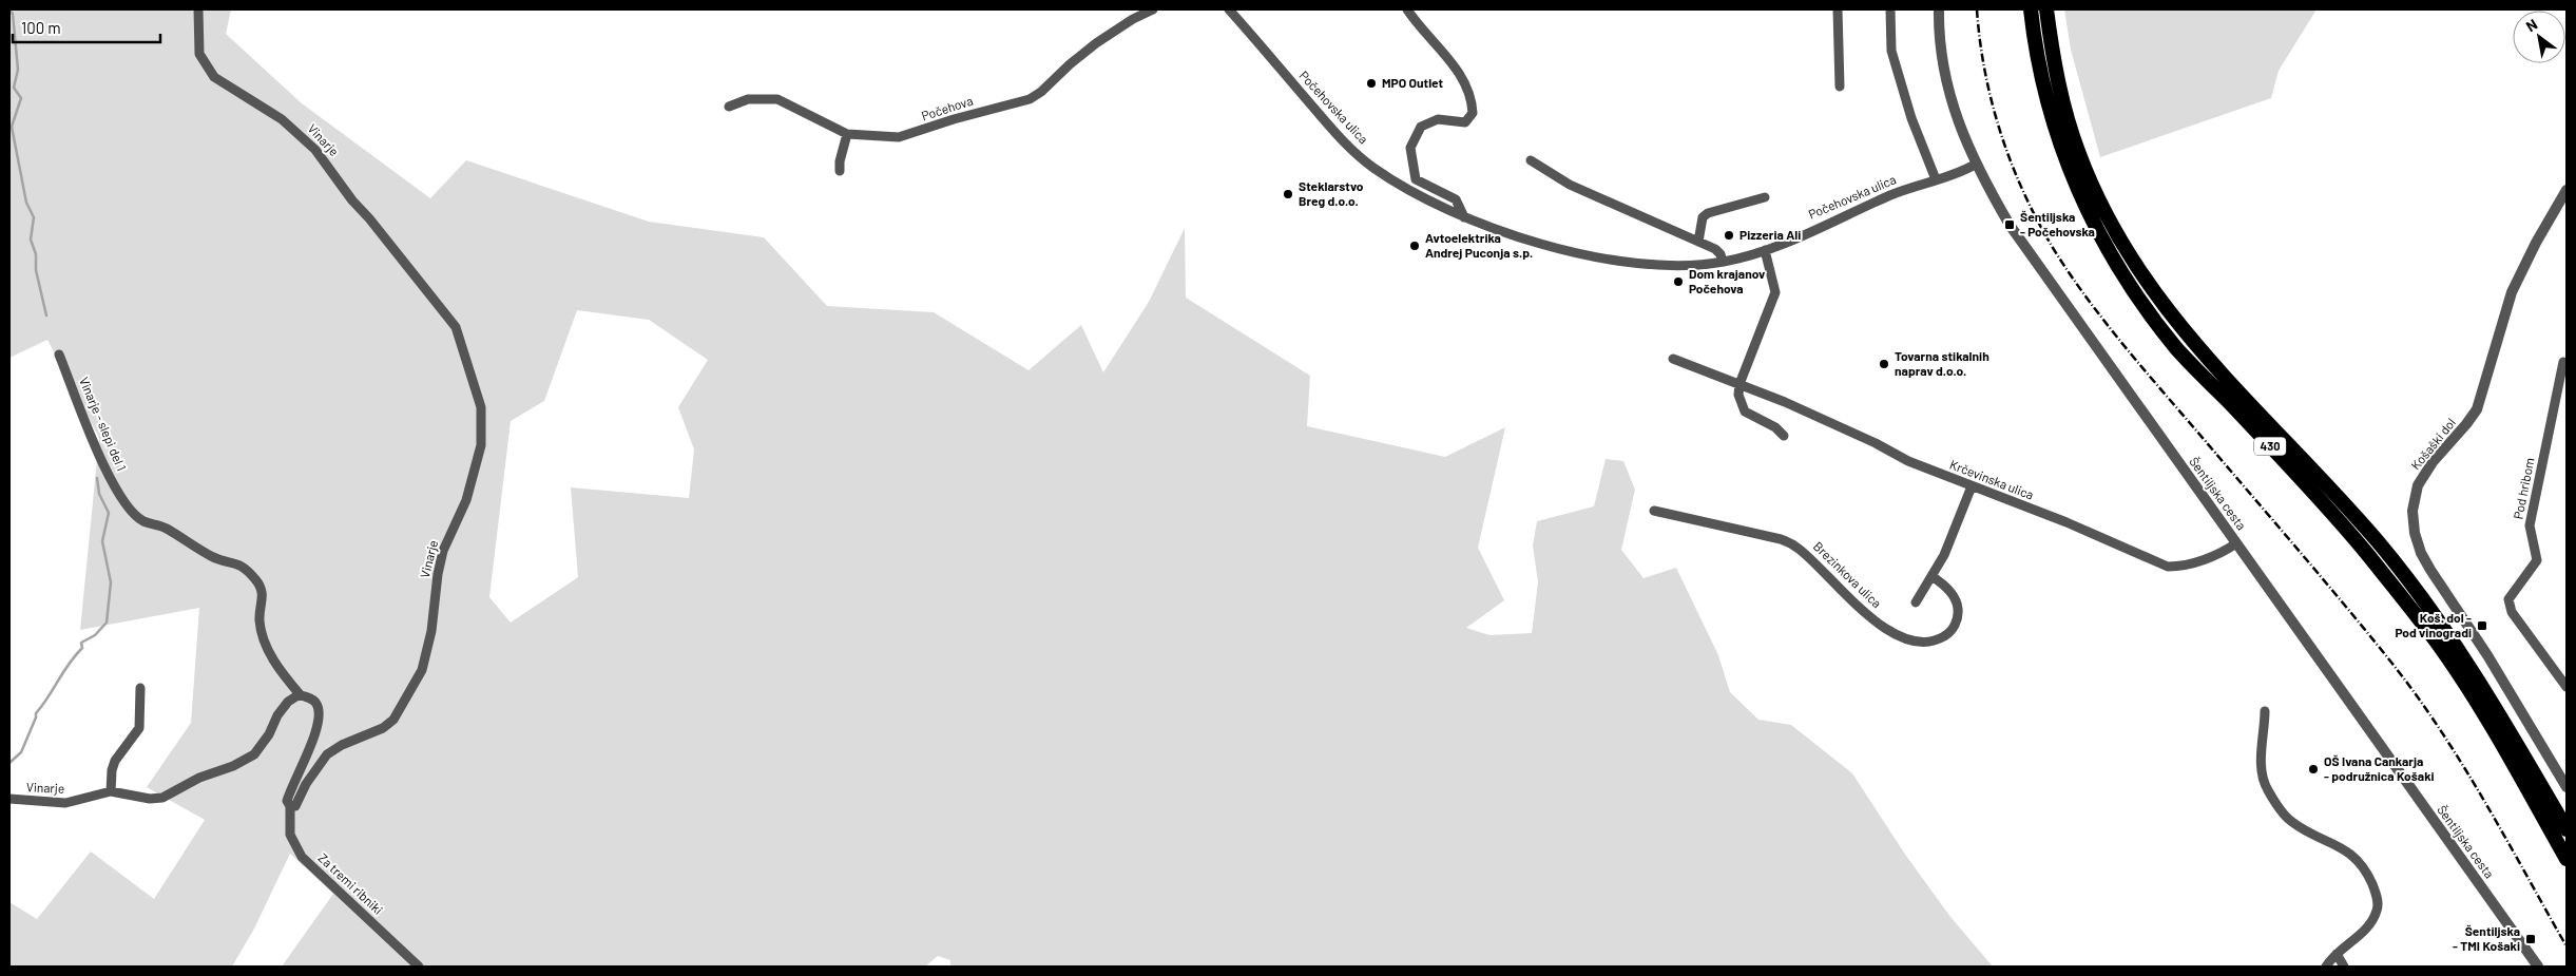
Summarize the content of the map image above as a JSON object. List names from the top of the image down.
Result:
{
  "streets": {
    "highway": ["430"],
    "street": [
      "Počehovska ulica",
      "Počehova",
      "Vinarje",
      "Vinarje - slepi del 1",
      "Košaški dol",
      "Krčevinska ulica",
      "Pod hribom",
      "Šentiljska cesta",
      "Brezinkova ulica",
      "Za tremi ribniki"
    ]
  },
  "crossings": [
    ["Počehovska ulica", "Šentiljska cesta"],
    ["Vinarje", "Vinarje - slepi del 1"],
    ["Vinarje", "Za tremi ribniki"],
    ["Krčevinska ulica", "Šentiljska cesta"]
  ],
  "places": {
    "other": [
      "MPO Outlet",
      "Steklarstvo Breg d.o.o.",
      "Pizzeria Ali",
      "Avtoelektrika Andrej Puconja s.p.",
      "Dom krajanov Počehova",
      "Tovarna stikalnih naprav d.o.o.",
      "OŠ Ivana Cankarja - podružnica Košaki"
    ],
    "transit": ["Šentiljska - Počehovska", "Koš. dol - Pod vinogradi", "Šentiljska - TMI Košaki"]
  },
  "scale_bar": "100 m",
  "north": "top left"
}
